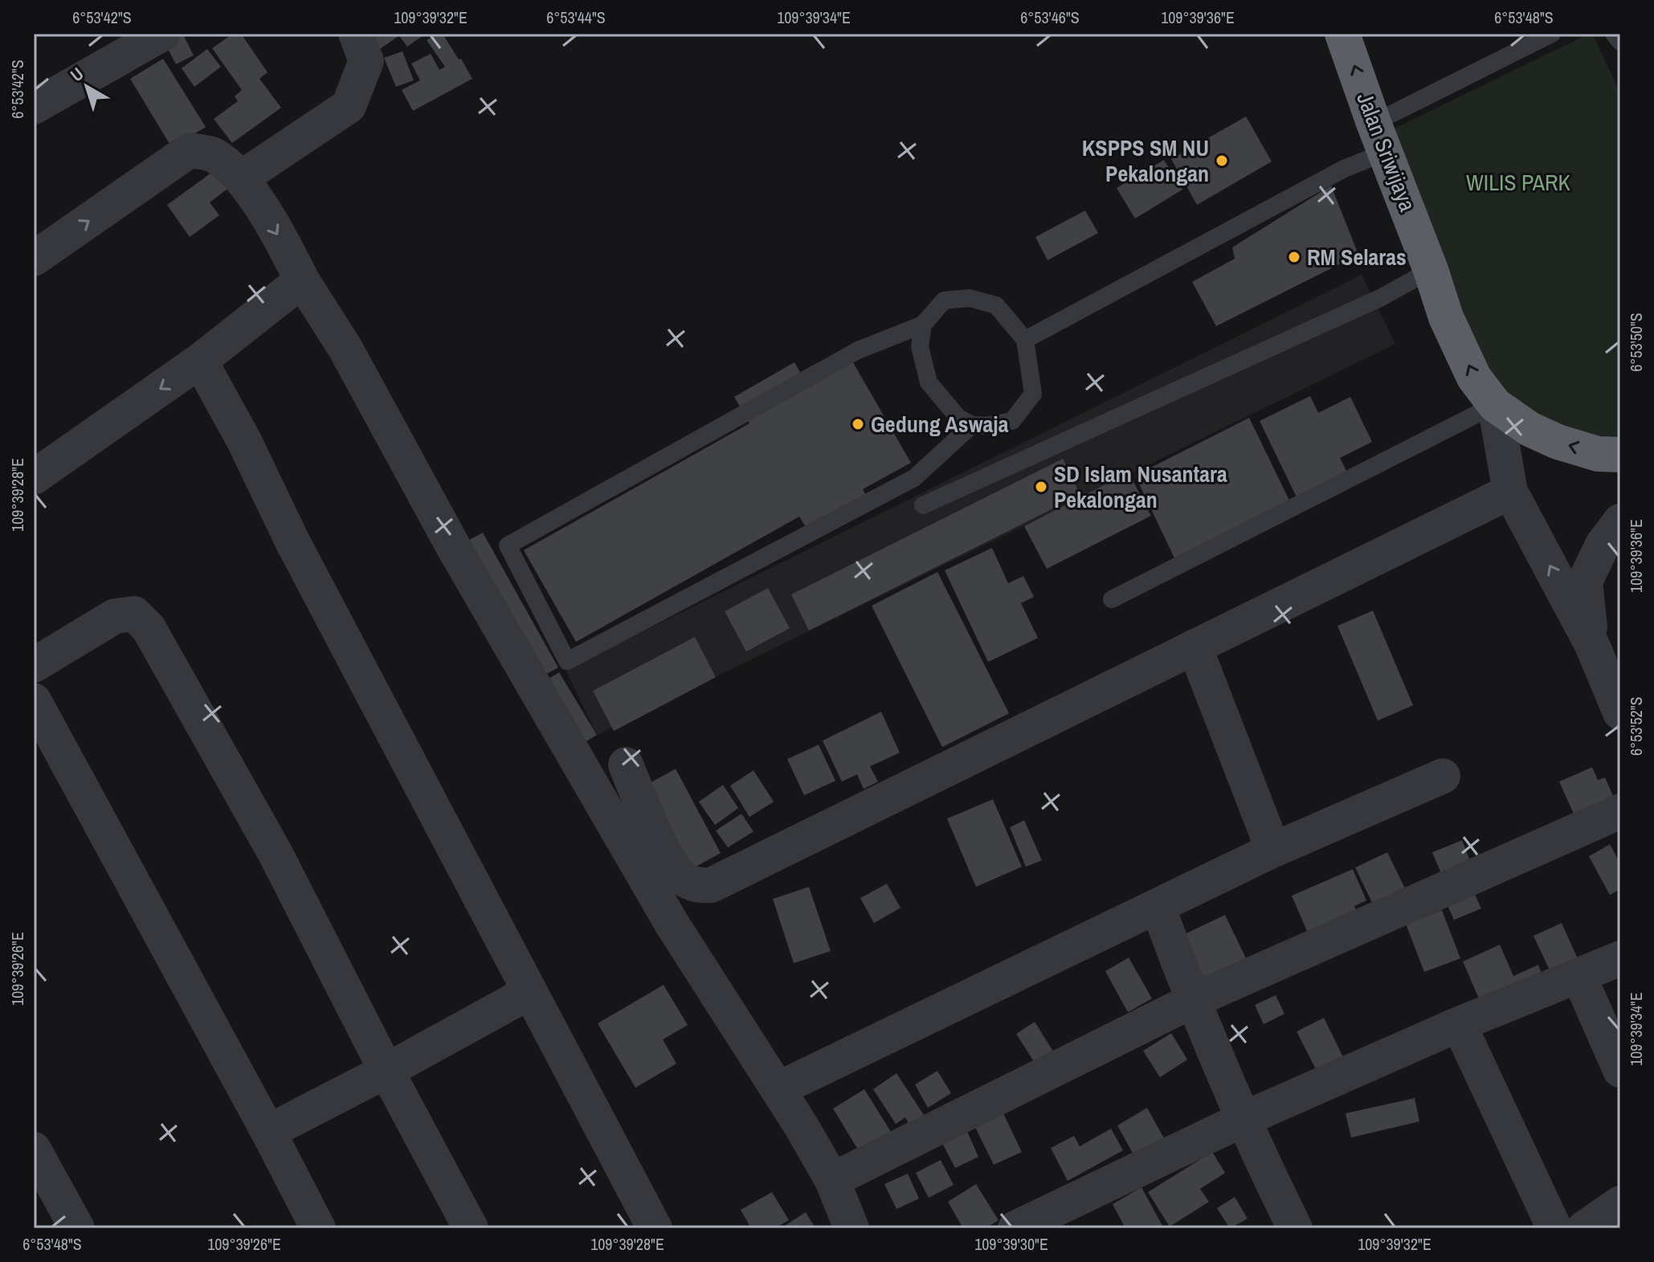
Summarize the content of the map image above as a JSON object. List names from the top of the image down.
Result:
{
  "streets": {
    "highway": ["Jalan Sriwijaya"]
  },
  "one_way": ["Jalan Sriwijaya"],
  "parks": ["WILIS PARK"],
  "places": [
    "KSPPS SM NU Pekalongan",
    "RM Selaras",
    "Gedung Aswaja",
    "SD Islam Nusantara Pekalongan"
  ],
  "north": "top left",
  "coordinates": [
    "6°53'42\"S",
    "109°39'32\"E",
    "6°53'44\"S",
    "109°39'34\"E",
    "6°53'46\"S",
    "109°39'36\"E",
    "6°53'48\"S",
    "6°53'50\"S",
    "109°39'28\"E",
    "6°53'52\"S",
    "109°39'26\"E",
    "109°39'30\"E"
  ]
}
